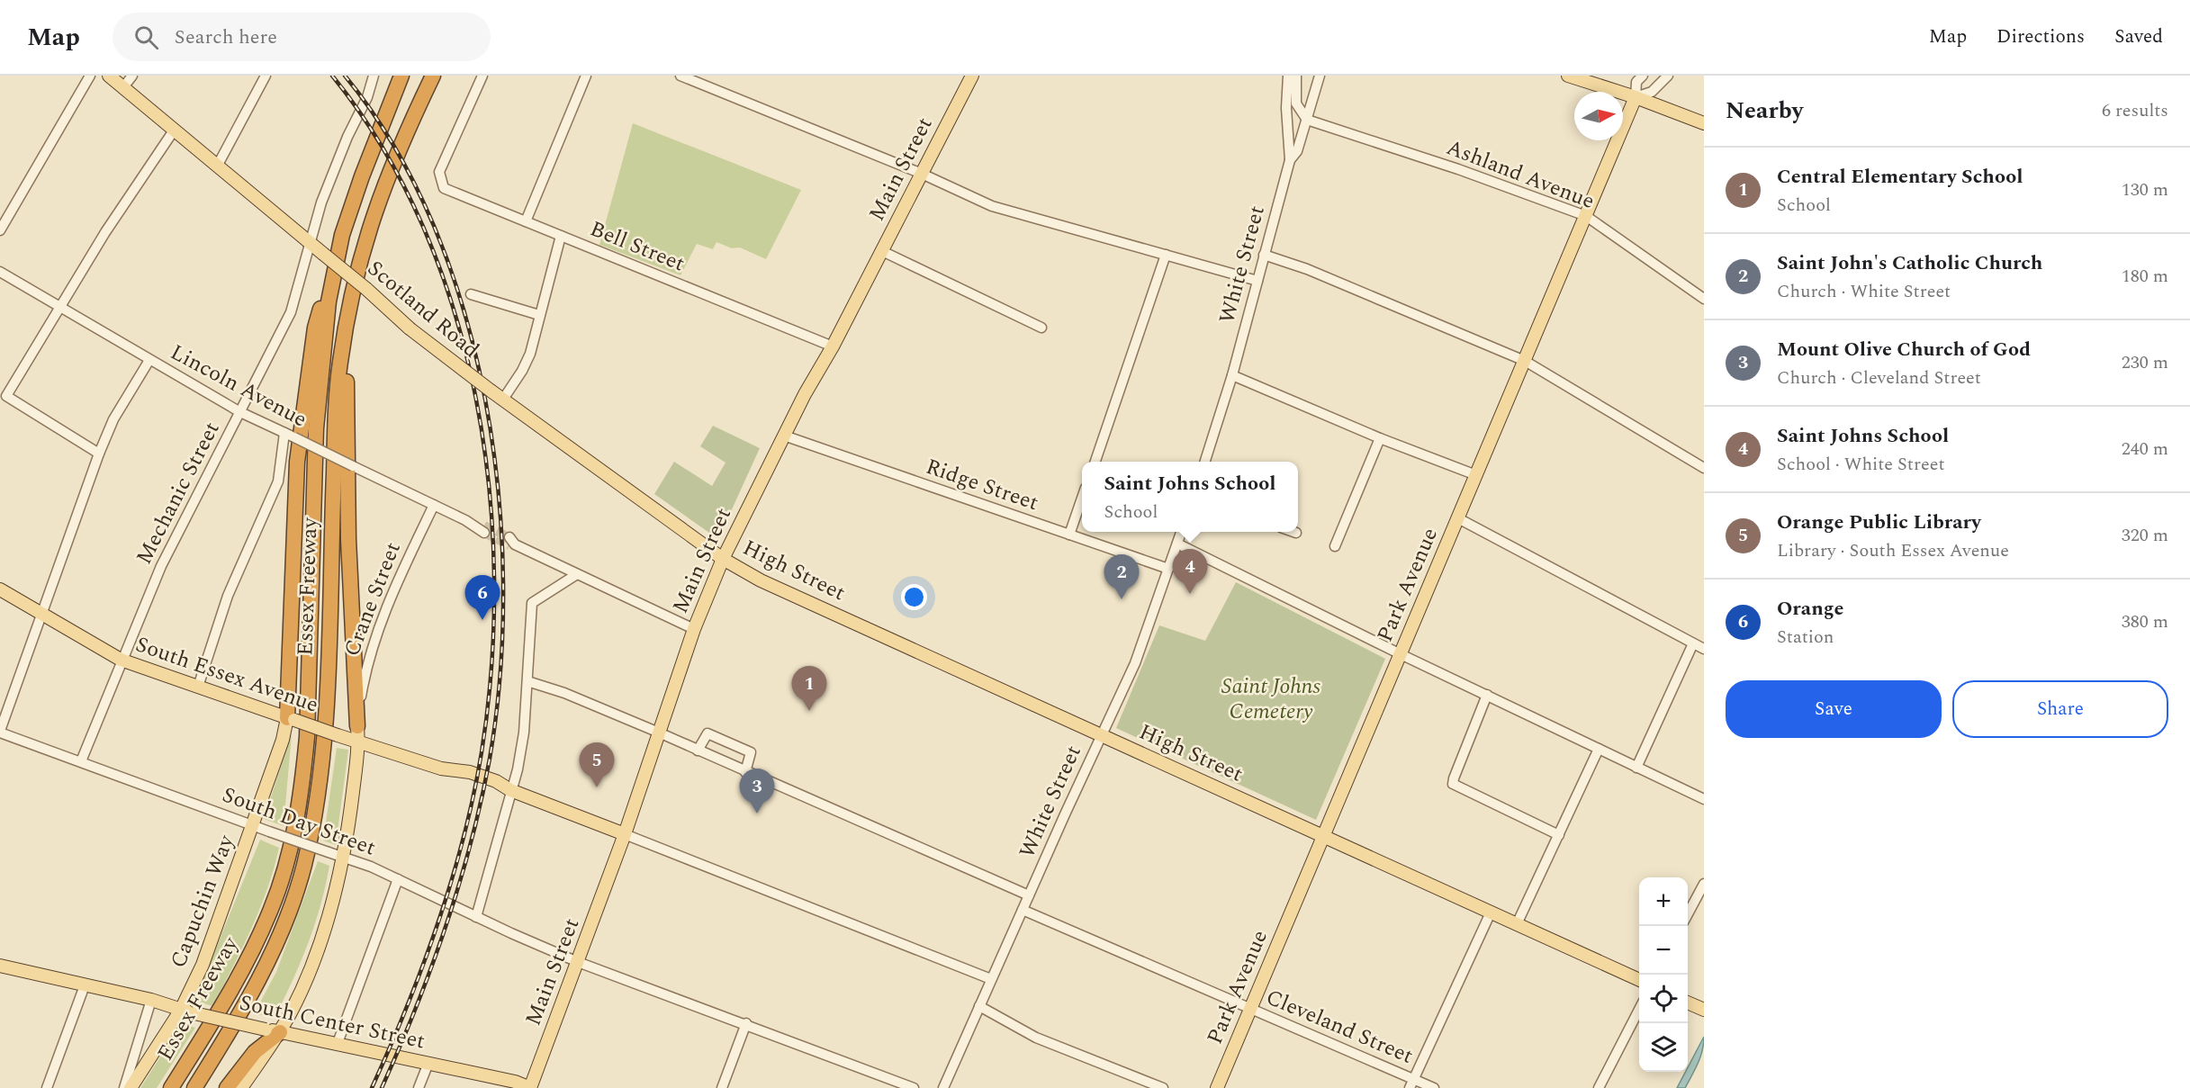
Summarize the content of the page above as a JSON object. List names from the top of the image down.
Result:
{
  "streets": {
    "highway": ["Essex Freeway"],
    "main road": [
      "Main Street",
      "Scotland Road",
      "High Street",
      "Park Avenue",
      "Crane Street",
      "South Essex Avenue",
      "Capuchin Way",
      "South Center Street"
    ],
    "street": [
      "Ashland Avenue",
      "Bell Street",
      "White Street",
      "Lincoln Avenue",
      "Ridge Street",
      "Mechanic Street",
      "South Day Street",
      "Cleveland Street"
    ]
  },
  "crossings": [
    ["Main Street", "Bell Street"],
    ["Main Street", "Scotland Road"],
    ["Main Street", "Ridge Street"],
    ["Main Street", "High Street"],
    ["Main Street", "South Essex Avenue"],
    ["Main Street", "South Day Street"],
    ["Main Street", "South Center Street"],
    ["Ashland Avenue", "White Street"],
    ["Ashland Avenue", "Park Avenue"],
    ["White Street", "Ridge Street"],
    ["White Street", "High Street"],
    ["White Street", "Cleveland Street"],
    ["Scotland Road", "Mechanic Street"],
    ["Scotland Road", "High Street"],
    ["Lincoln Avenue", "Mechanic Street"],
    ["Lincoln Avenue", "Crane Street"],
    ["Mechanic Street", "South Essex Avenue"],
    ["Mechanic Street", "South Day Street"],
    ["High Street", "Park Avenue"],
    ["Park Avenue", "Cleveland Street"],
    ["Crane Street", "South Essex Avenue"],
    ["Crane Street", "South Day Street"],
    ["Crane Street", "South Center Street"],
    ["South Essex Avenue", "Capuchin Way"],
    ["South Day Street", "Capuchin Way"],
    ["Capuchin Way", "South Center Street"]
  ],
  "parks": ["Saint Johns Cemetery"],
  "north": "right",
  "page": {
    "header": "Map",
    "search": "Search here",
    "nav": ["Map", "Directions", "Saved"],
    "heading": ["Nearby", "6 results"],
    "list": [
      {
        "mark": "1",
        "name": "Central Elementary School",
        "note": "School",
        "value": "130 m"
      },
      {
        "mark": "2",
        "name": "Saint John's Catholic Church",
        "note": "Church · White Street",
        "value": "180 m"
      },
      {
        "mark": "3",
        "name": "Mount Olive Church of God",
        "note": "Church · Cleveland Street",
        "value": "230 m"
      },
      {
        "mark": "4",
        "name": "Saint Johns School",
        "note": "School · White Street",
        "value": "240 m"
      },
      {
        "mark": "5",
        "name": "Orange Public Library",
        "note": "Library · South Essex Avenue",
        "value": "320 m"
      },
      {
        "mark": "6",
        "name": "Orange",
        "note": "Station",
        "value": "380 m"
      }
    ],
    "popup": ["Saint Johns School", "School"],
    "pins": [
      "4",
      "2",
      "6",
      "1",
      "5",
      "3"
    ],
    "buttons": ["Save", "Share"],
    "map_buttons": ["+", "−"]
  }
}
